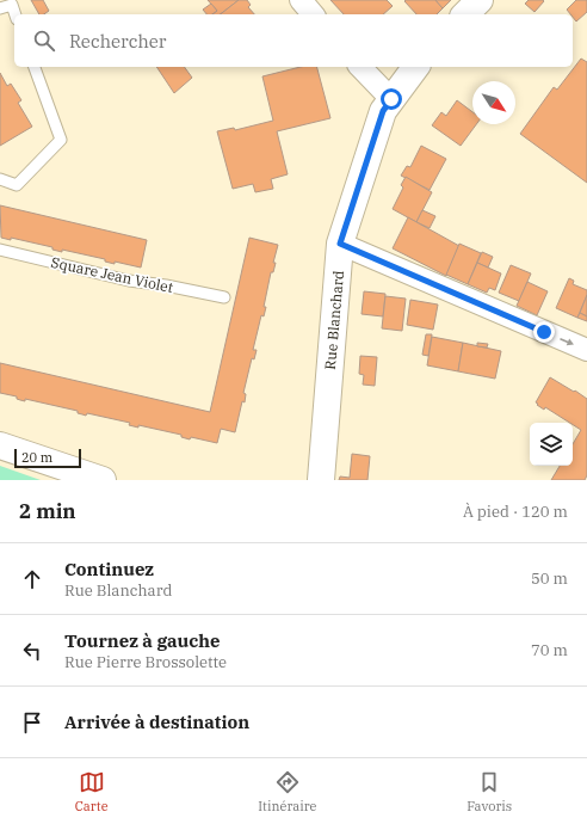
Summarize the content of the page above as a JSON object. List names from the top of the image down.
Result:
{
  "streets": {
    "street": ["Rue Blanchard"],
    "lane": ["Square Jean Violet"]
  },
  "scale_bar": "20 m",
  "north": "bottom right",
  "page": {
    "search": "Rechercher",
    "scale": "20 m",
    "heading": ["2 min", "À pied · 120 m"],
    "list": [
      ["Continuez", "Rue Blanchard", "50 m"],
      ["Tournez à gauche", "Rue Pierre Brossolette", "70 m"],
      "Arrivée à destination"
    ],
    "nav": ["Carte", "Itinéraire", "Favoris"]
  }
}
